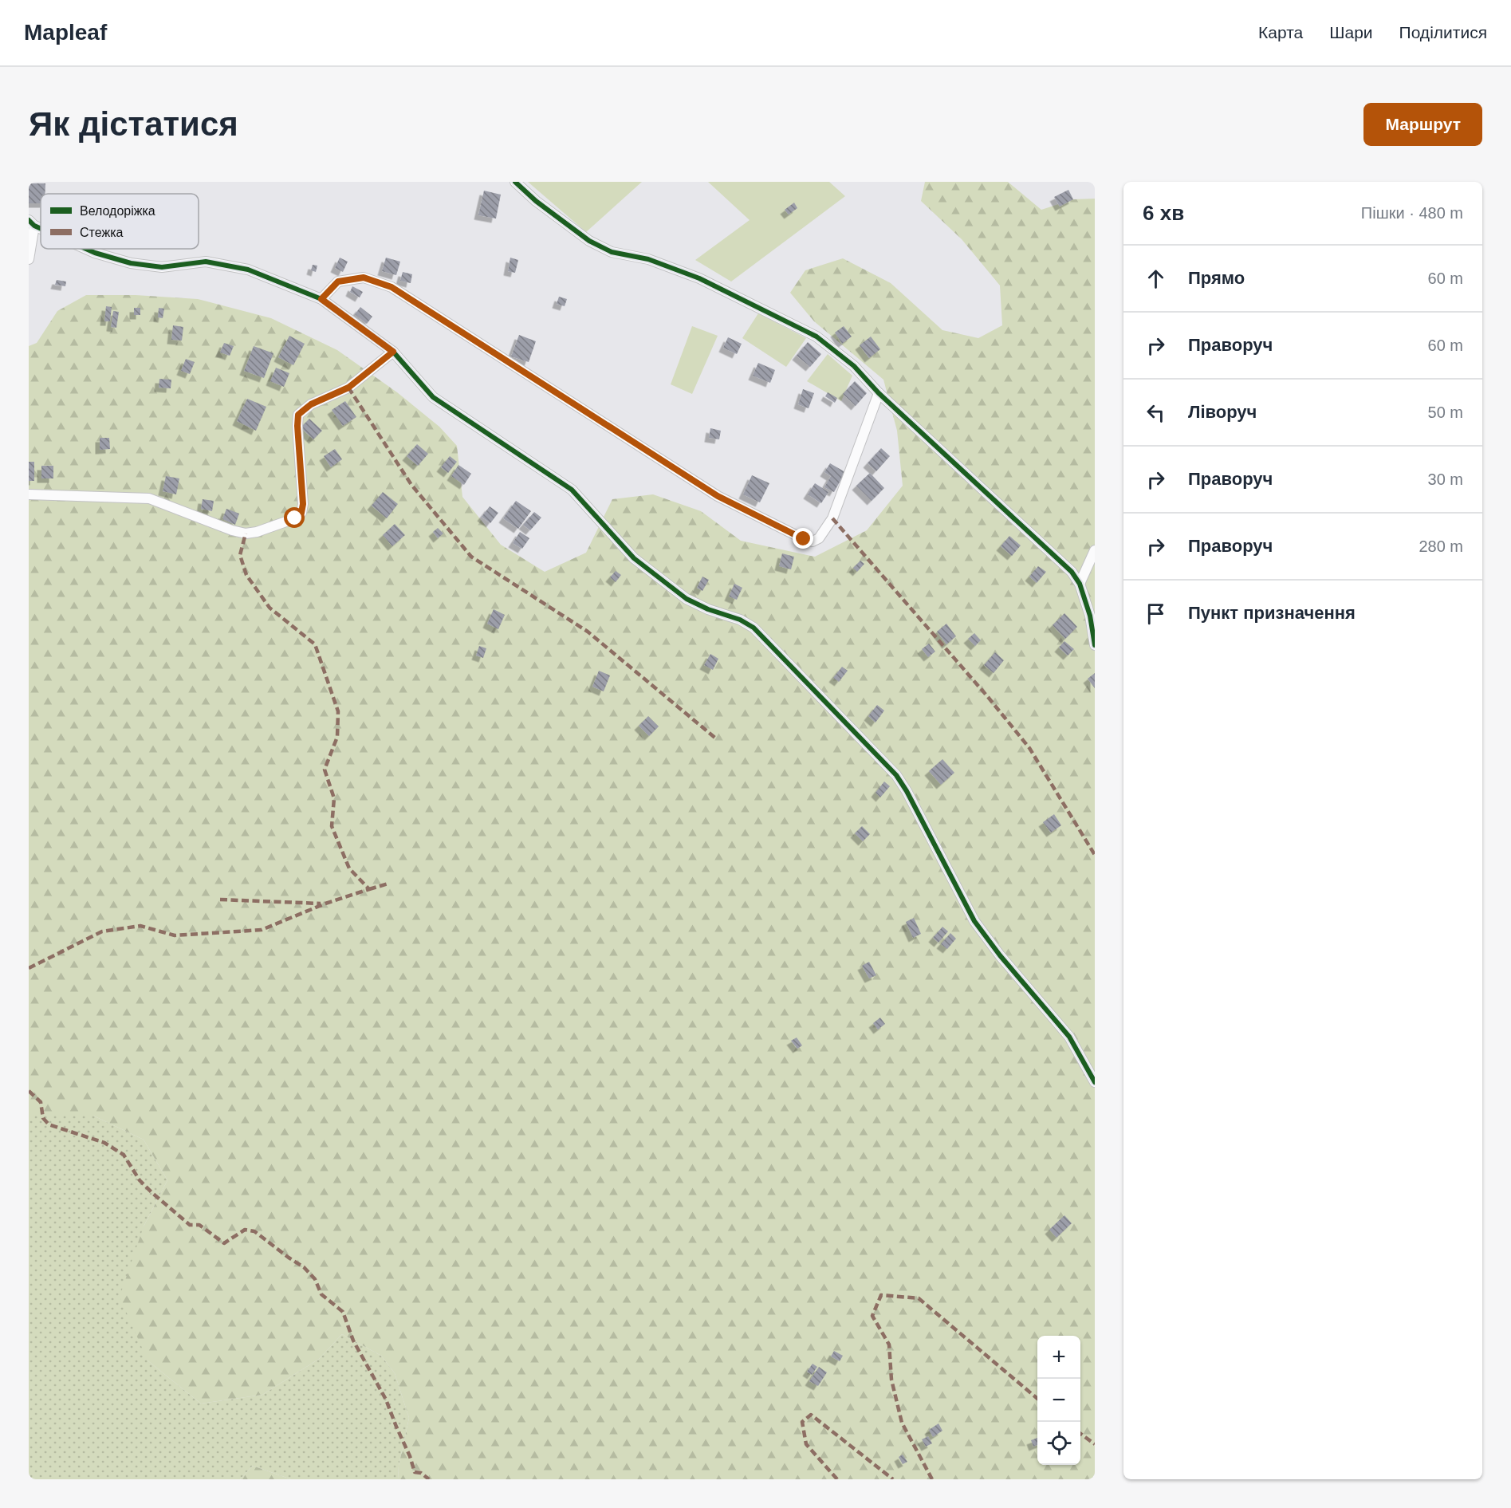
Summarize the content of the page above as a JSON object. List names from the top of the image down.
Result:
{
  "legend": ["Велодоріжка", "Стежка"],
  "page": {
    "header": "Mapleaf",
    "nav": ["Карта", "Шари", "Поділитися"],
    "buttons": "Маршрут",
    "title": "Як дістатися",
    "heading": ["6 хв", "Пішки · 480 m"],
    "list": [
      ["Прямо", "60 m"],
      ["Праворуч", "60 m"],
      ["Ліворуч", "50 m"],
      ["Праворуч", "30 m"],
      ["Праворуч", "280 m"],
      "Пункт призначення"
    ],
    "map_buttons": ["+", "−"]
  }
}
